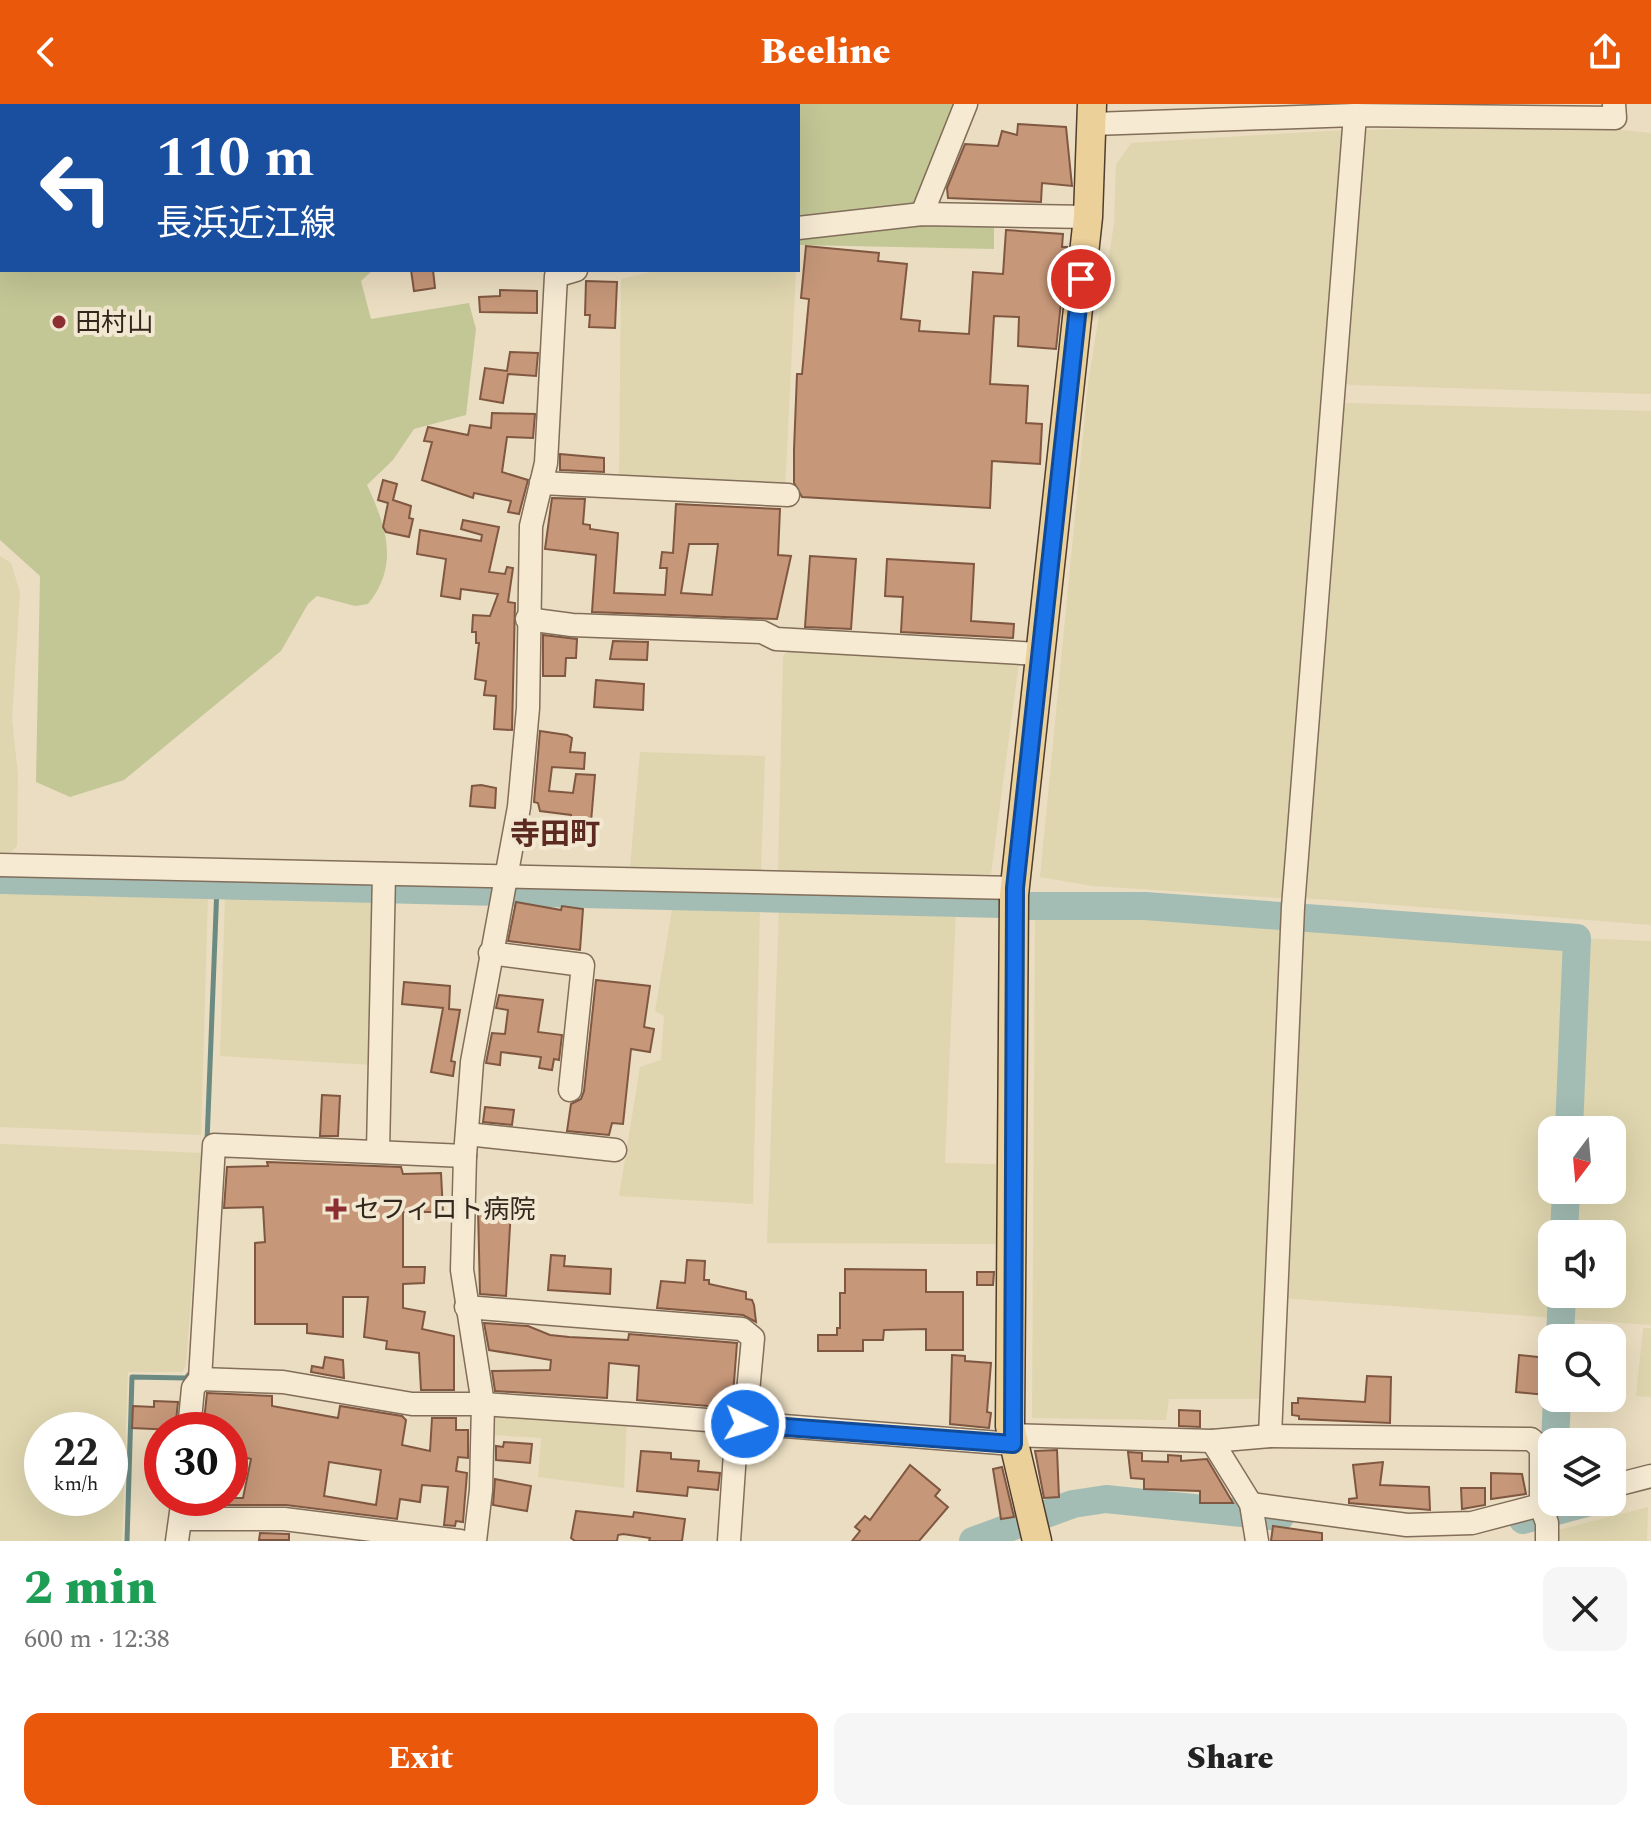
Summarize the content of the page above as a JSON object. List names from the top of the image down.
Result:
{
  "districts": ["寺田町"],
  "places": {
    "other": ["田村山"],
    "health": ["セフィロト病院"]
  },
  "north": "bottom",
  "page": {
    "header": "Beeline",
    "turn": ["110 m", "長浜近江線"],
    "speed": "22 km/h",
    "limit": "30",
    "heading": ["2 min", "600 m · 12:38"],
    "buttons": ["Exit", "Share"]
  }
}
